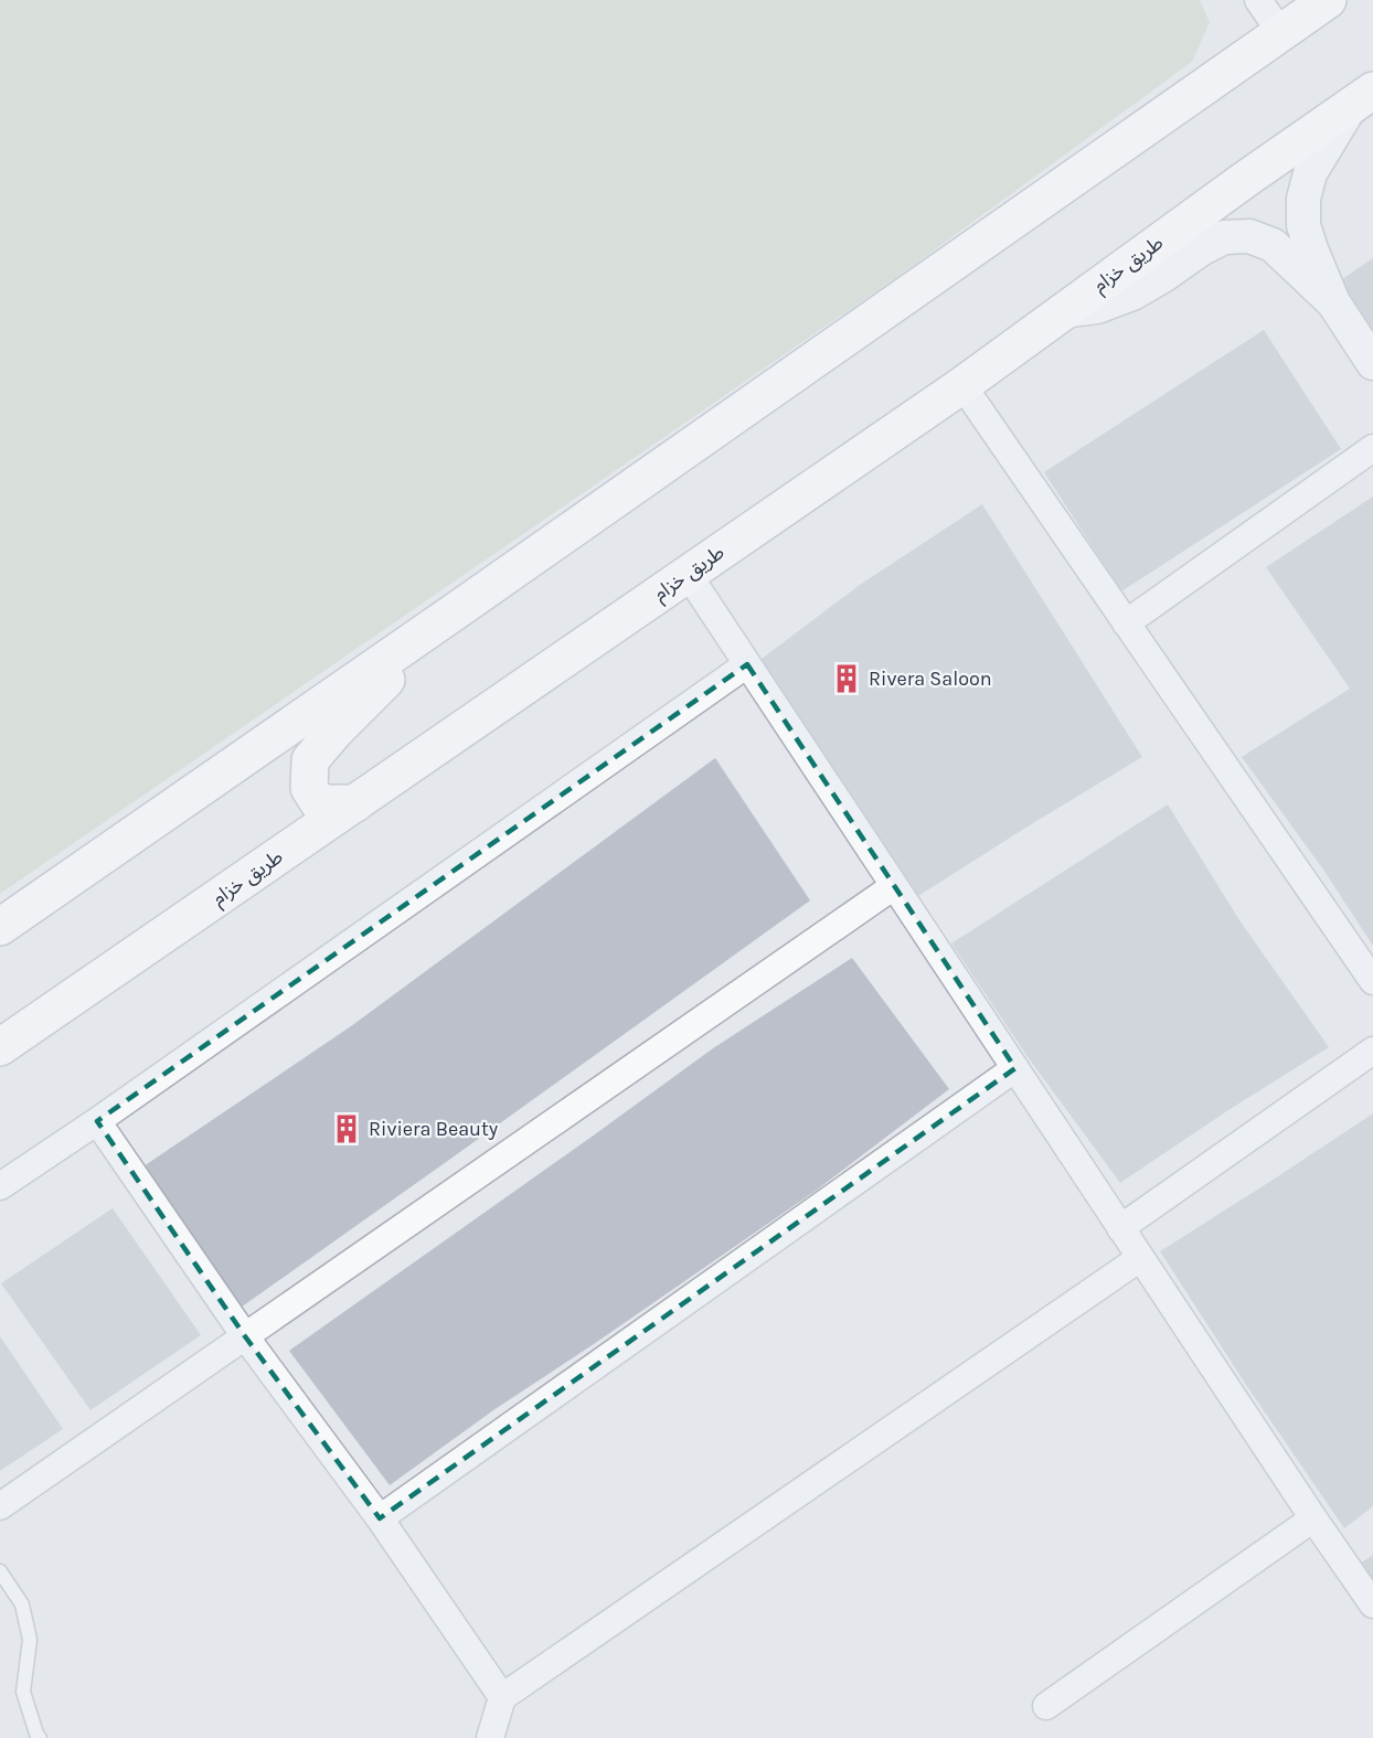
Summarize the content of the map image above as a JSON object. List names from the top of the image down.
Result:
{
  "streets": {
    "main road": ["طريق خزام"]
  },
  "places": {
    "building": ["Rivera Saloon", "Riviera Beauty"]
  }
}
